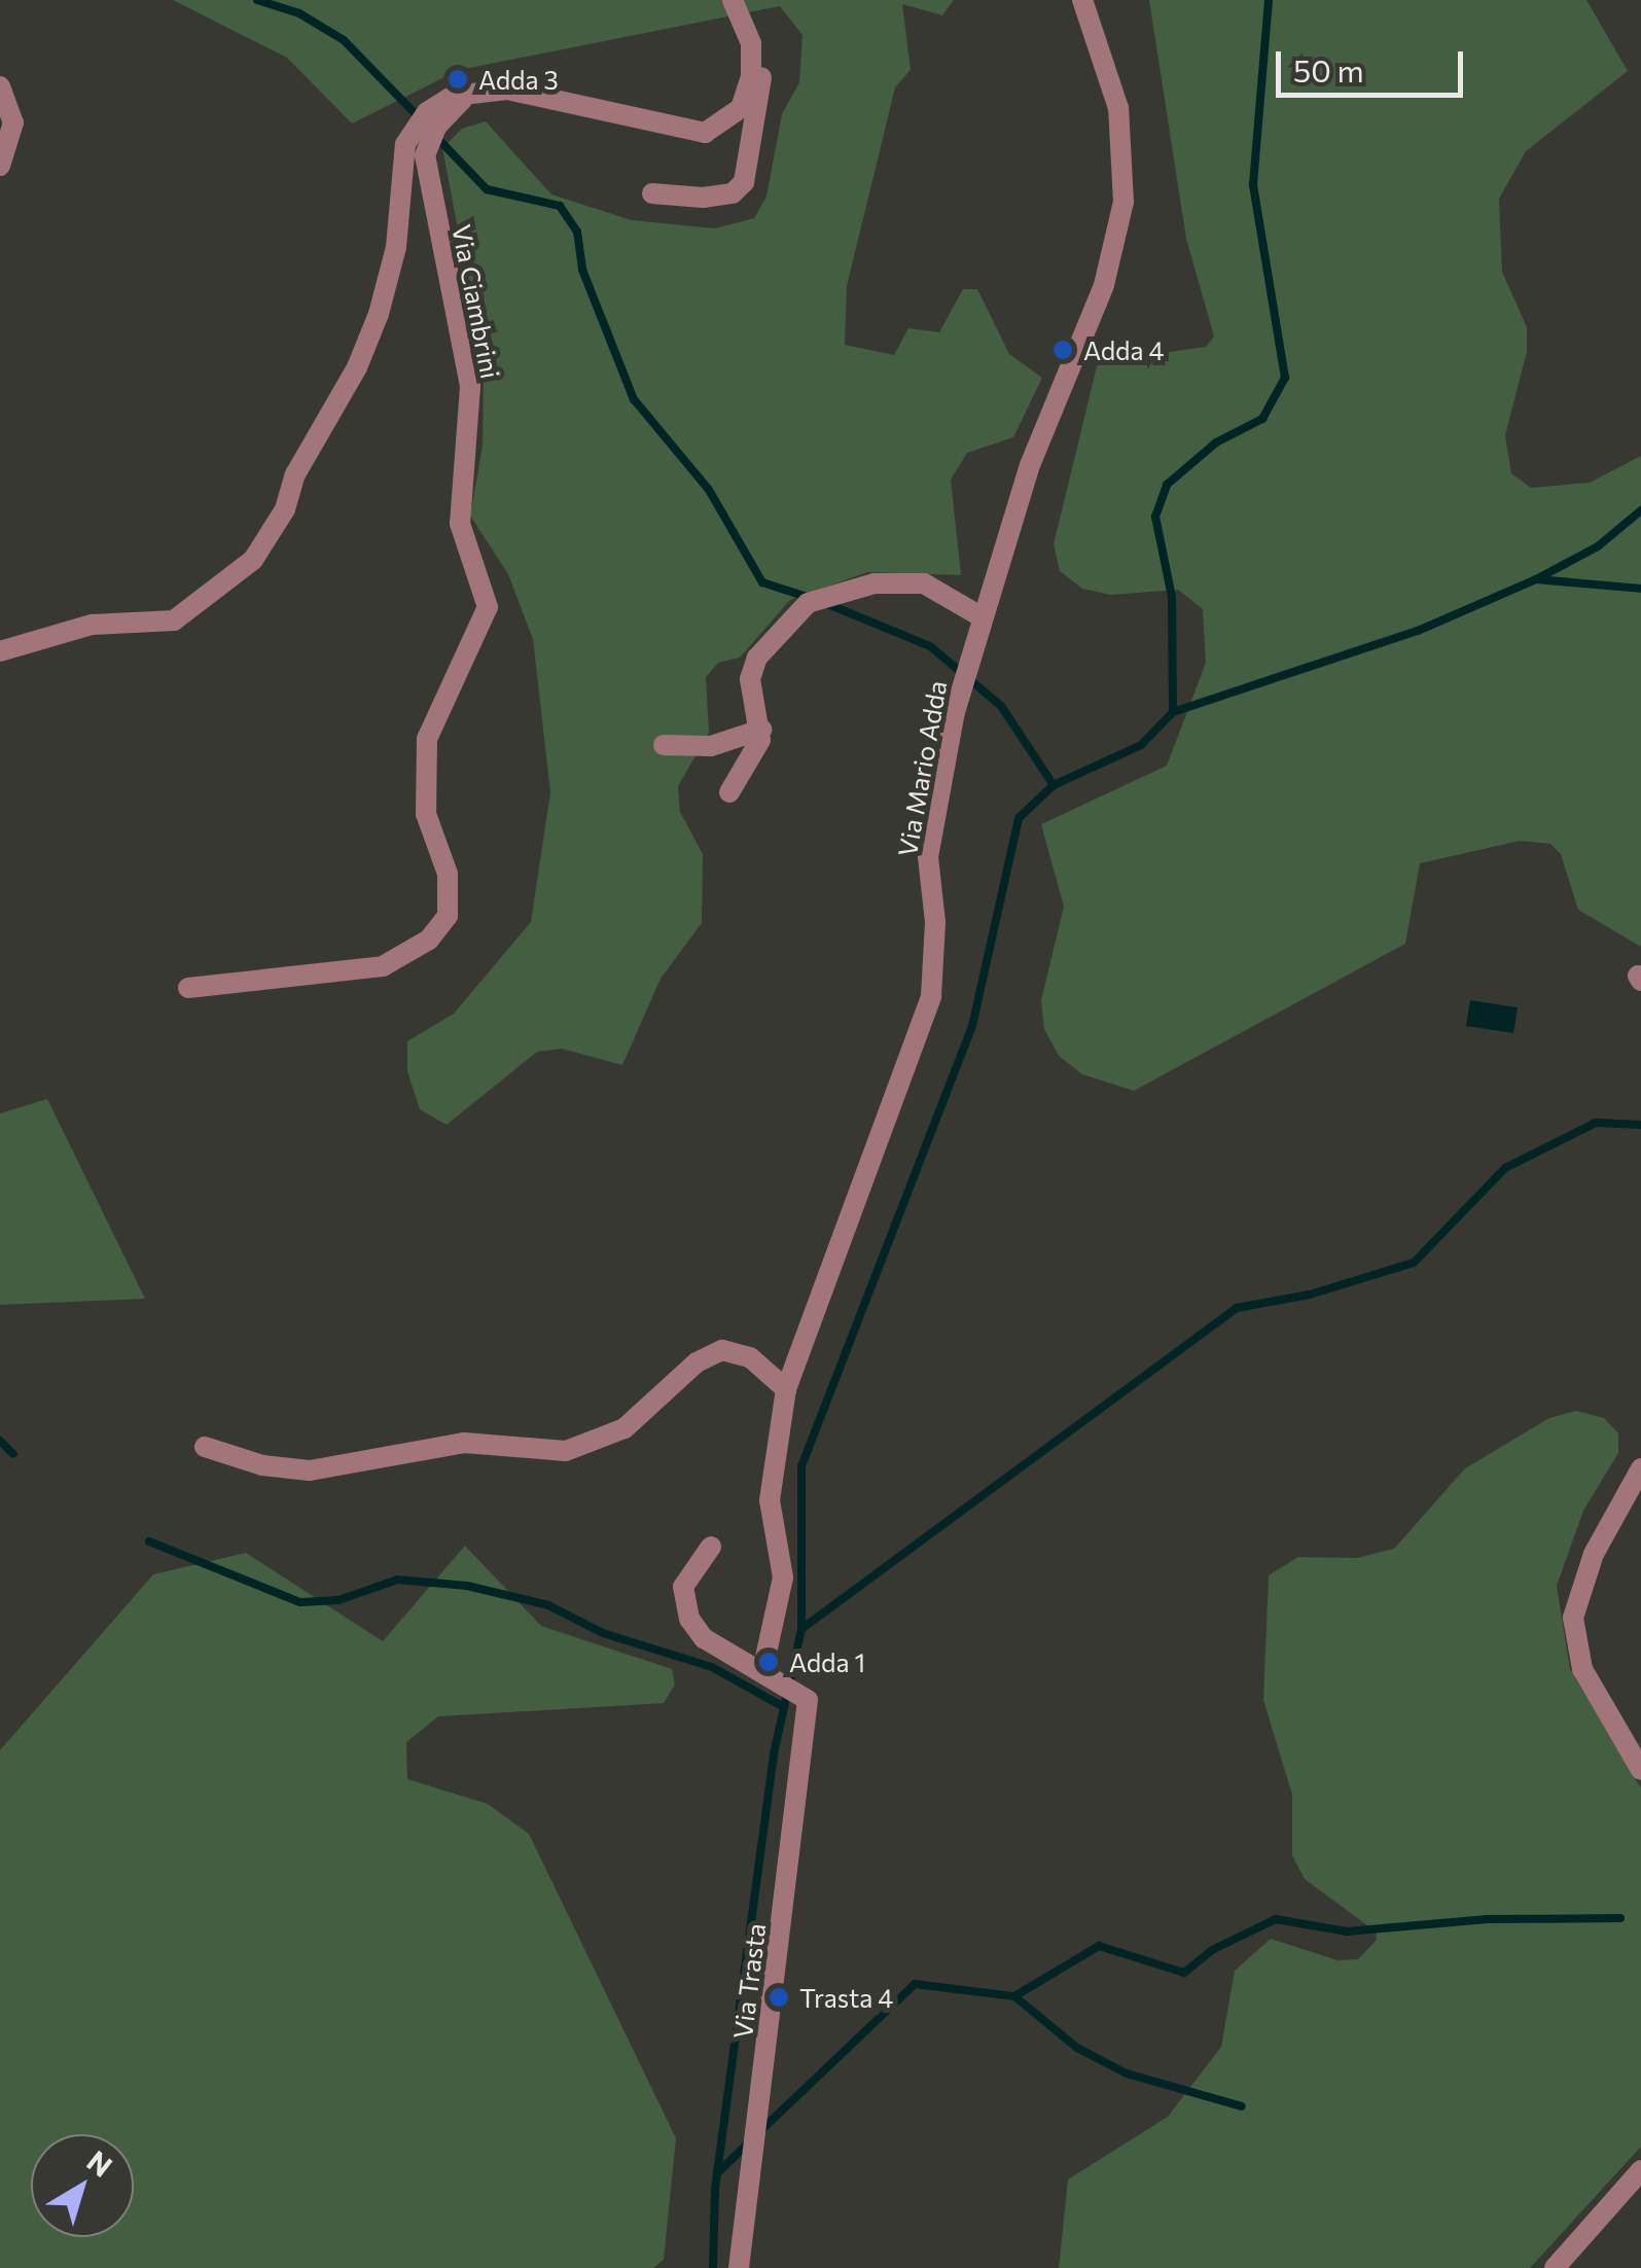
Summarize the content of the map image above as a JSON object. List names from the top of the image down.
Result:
{
  "streets": {
    "street": ["Via Ciambrini", "Via Mario Adda", "Via Trasta"]
  },
  "crossings": [
    ["Via Mario Adda", "Via Trasta"]
  ],
  "places": [
    "Adda 3",
    "Adda 4",
    "Adda 1",
    "Trasta 4"
  ],
  "scale_bar": "50 m",
  "north": "top right"
}
